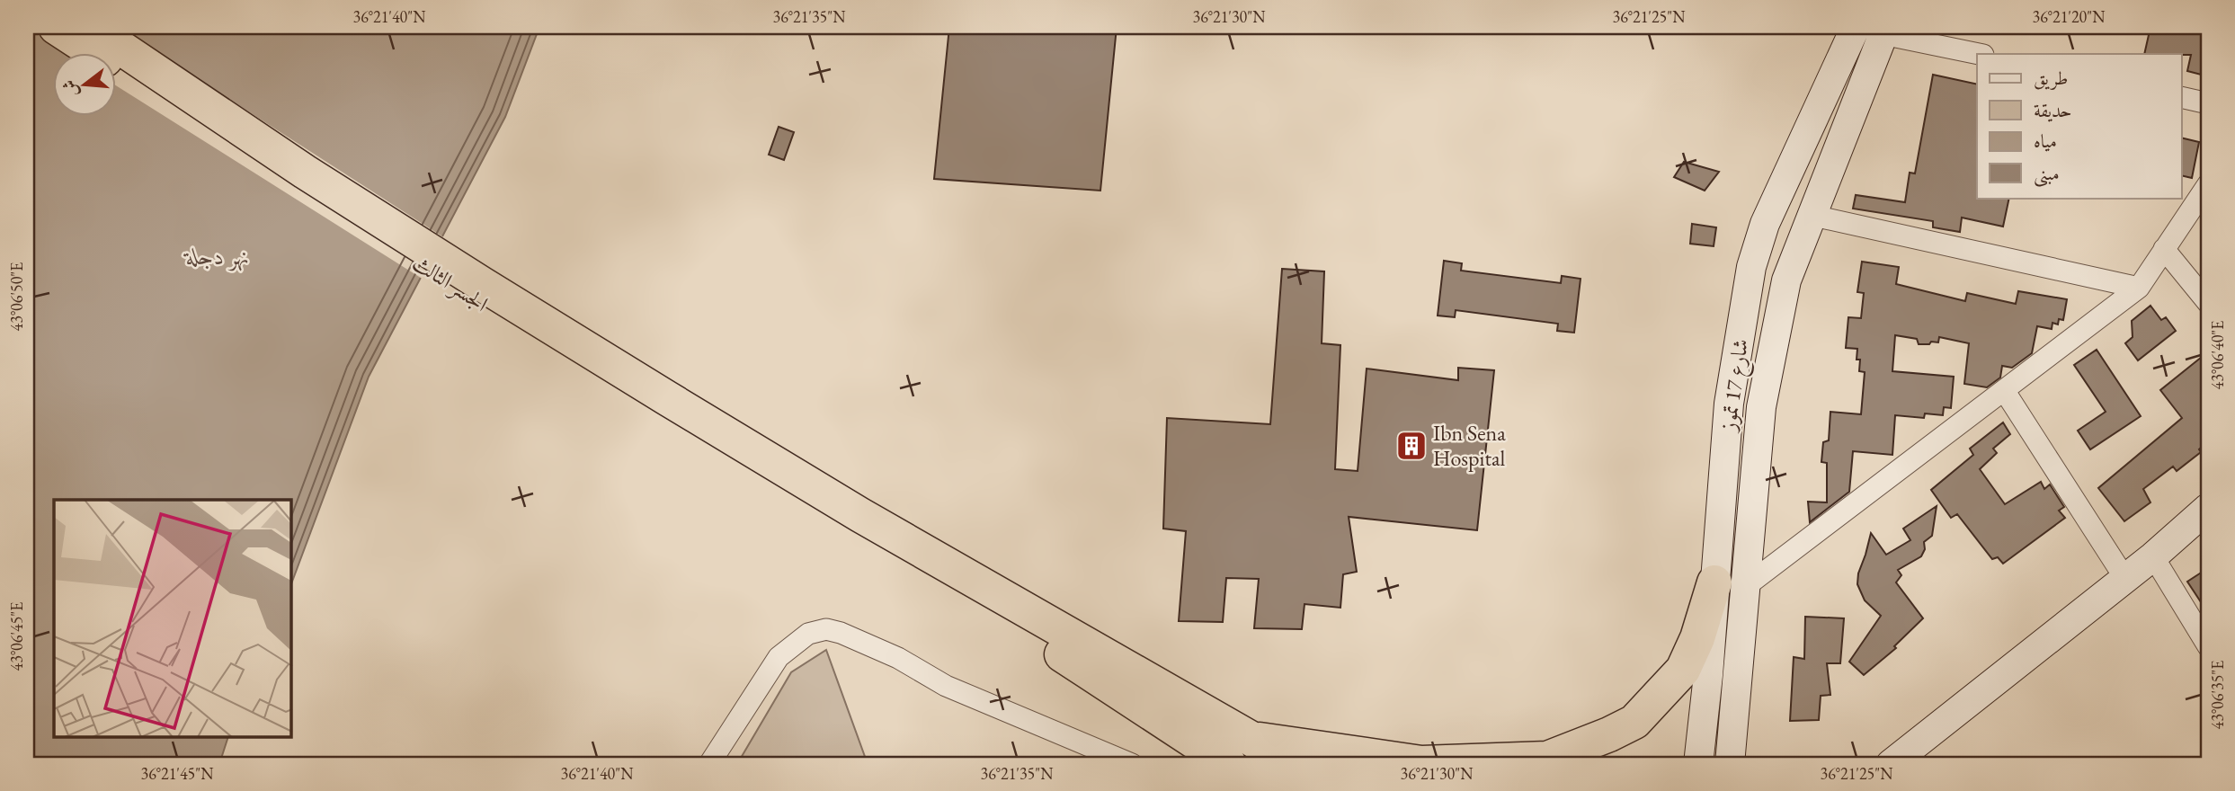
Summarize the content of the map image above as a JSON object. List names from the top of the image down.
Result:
{
  "streets": {
    "highway": ["الجسر الثالث"],
    "main road": ["شارع 17 تموز"]
  },
  "water": ["نهر دجلة"],
  "places": {
    "building": ["Ibn Sena Hospital"]
  },
  "legend": [
    "طريق",
    "حديقة",
    "مياه",
    "مبنى"
  ],
  "north": "left",
  "coordinates": [
    "36°21'40\"N",
    "36°21'35\"N",
    "36°21'30\"N",
    "36°21'25\"N",
    "36°21'20\"N",
    "43°06'50\"E",
    "43°06'40\"E",
    "43°06'45\"E",
    "43°06'35\"E",
    "36°21'45\"N"
  ]
}
